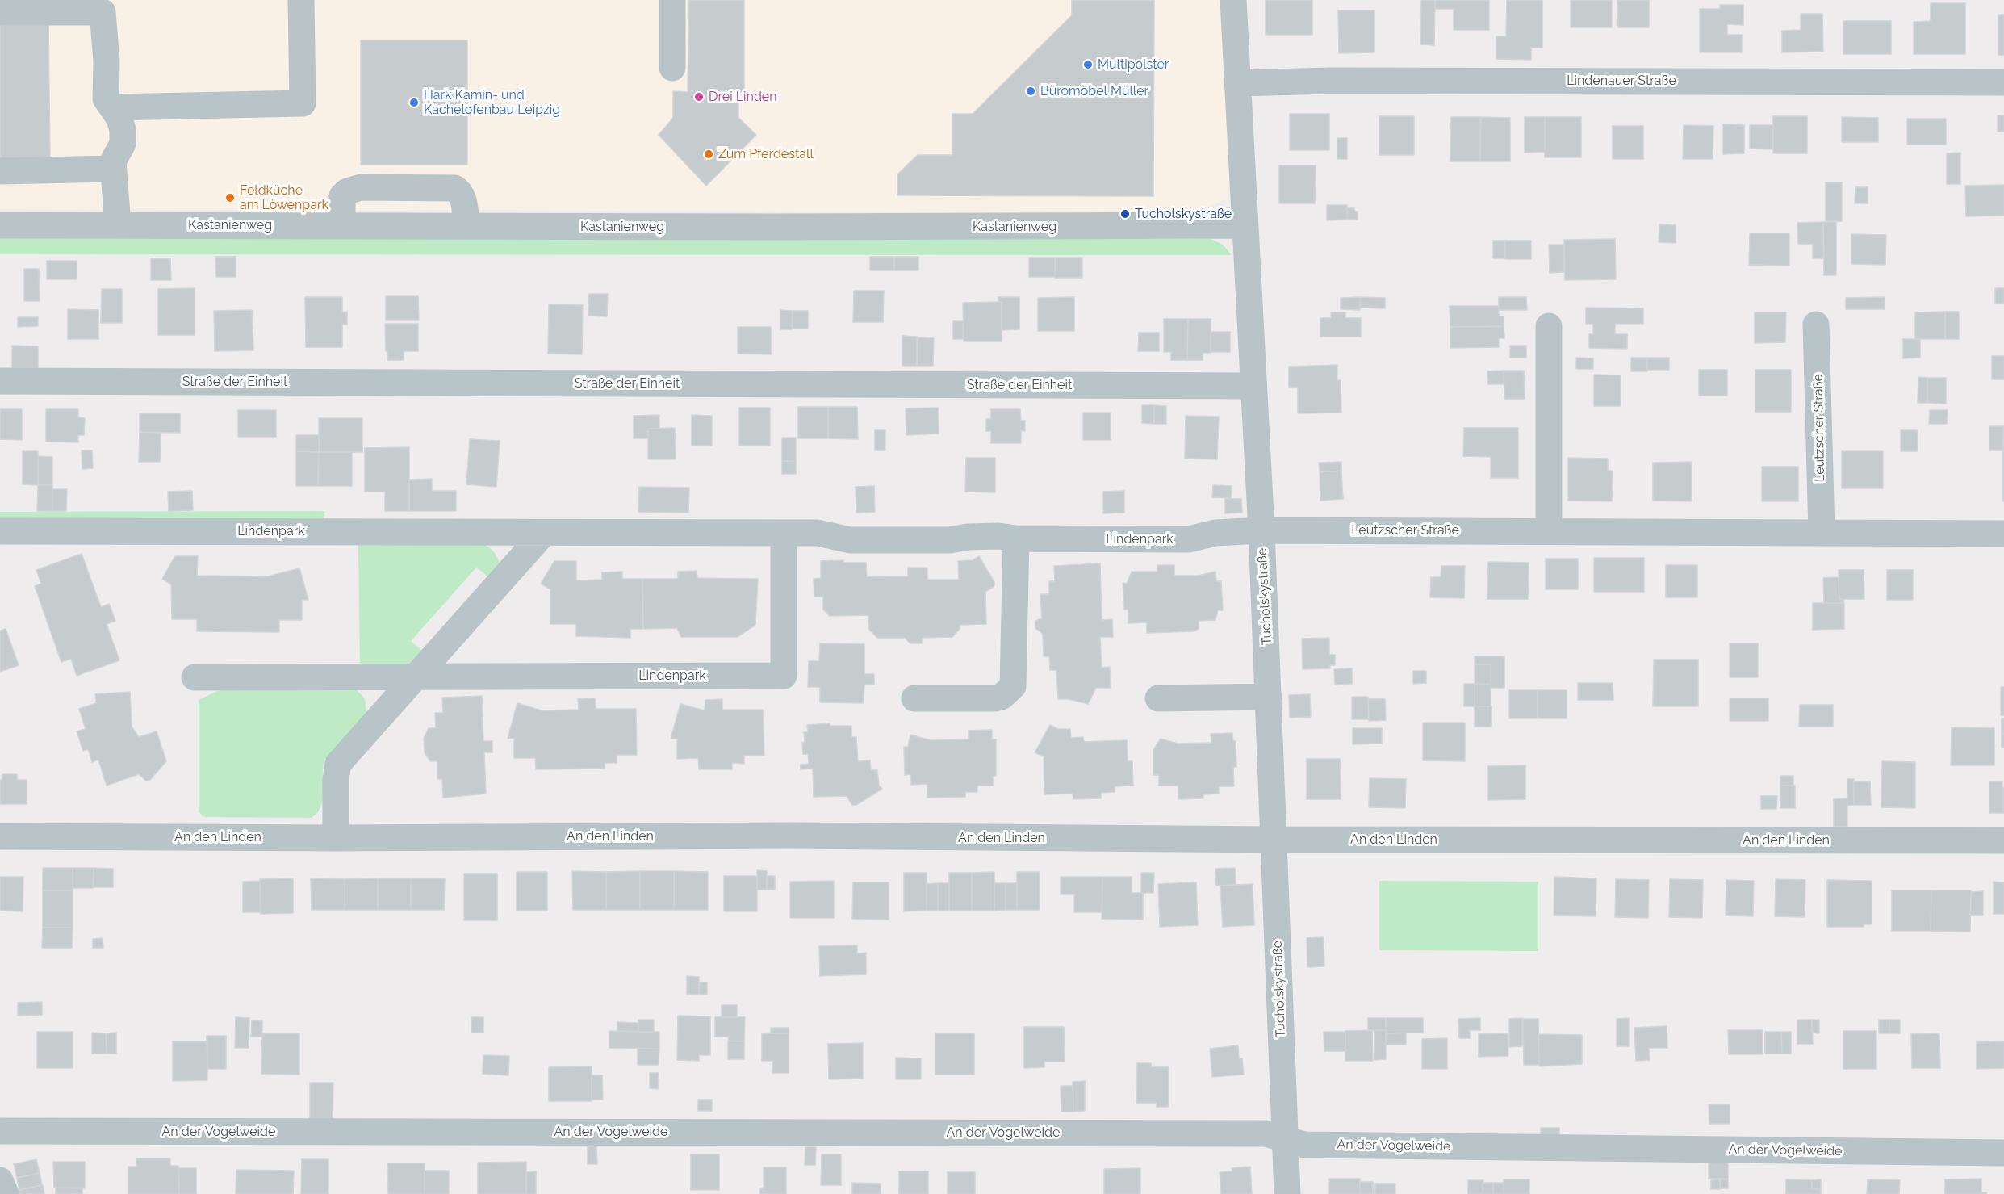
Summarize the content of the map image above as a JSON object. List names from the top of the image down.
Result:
{
  "streets": {
    "street": [
      "Lindenauer Straße",
      "Kastanienweg",
      "Straße der Einheit",
      "Leutzscher Straße",
      "Lindenpark",
      "Tucholskystraße",
      "An den Linden",
      "An der Vogelweide"
    ]
  },
  "crossings": [
    ["Lindenauer Straße", "Tucholskystraße"],
    ["Kastanienweg", "Tucholskystraße"],
    ["Straße der Einheit", "Tucholskystraße"],
    ["Leutzscher Straße", "Lindenpark"],
    ["Leutzscher Straße", "Tucholskystraße"],
    ["Lindenpark", "Tucholskystraße"],
    ["Tucholskystraße", "An den Linden"],
    ["Tucholskystraße", "An der Vogelweide"]
  ],
  "places": [
    "Multipolster",
    "Büromöbel Müller",
    "Drei Linden",
    "Hark Kamin- und Kachelofenbau Leipzig",
    "Zum Pferdestall",
    "Feldküche am Löwenpark",
    "Tucholskystraße"
  ]
}
